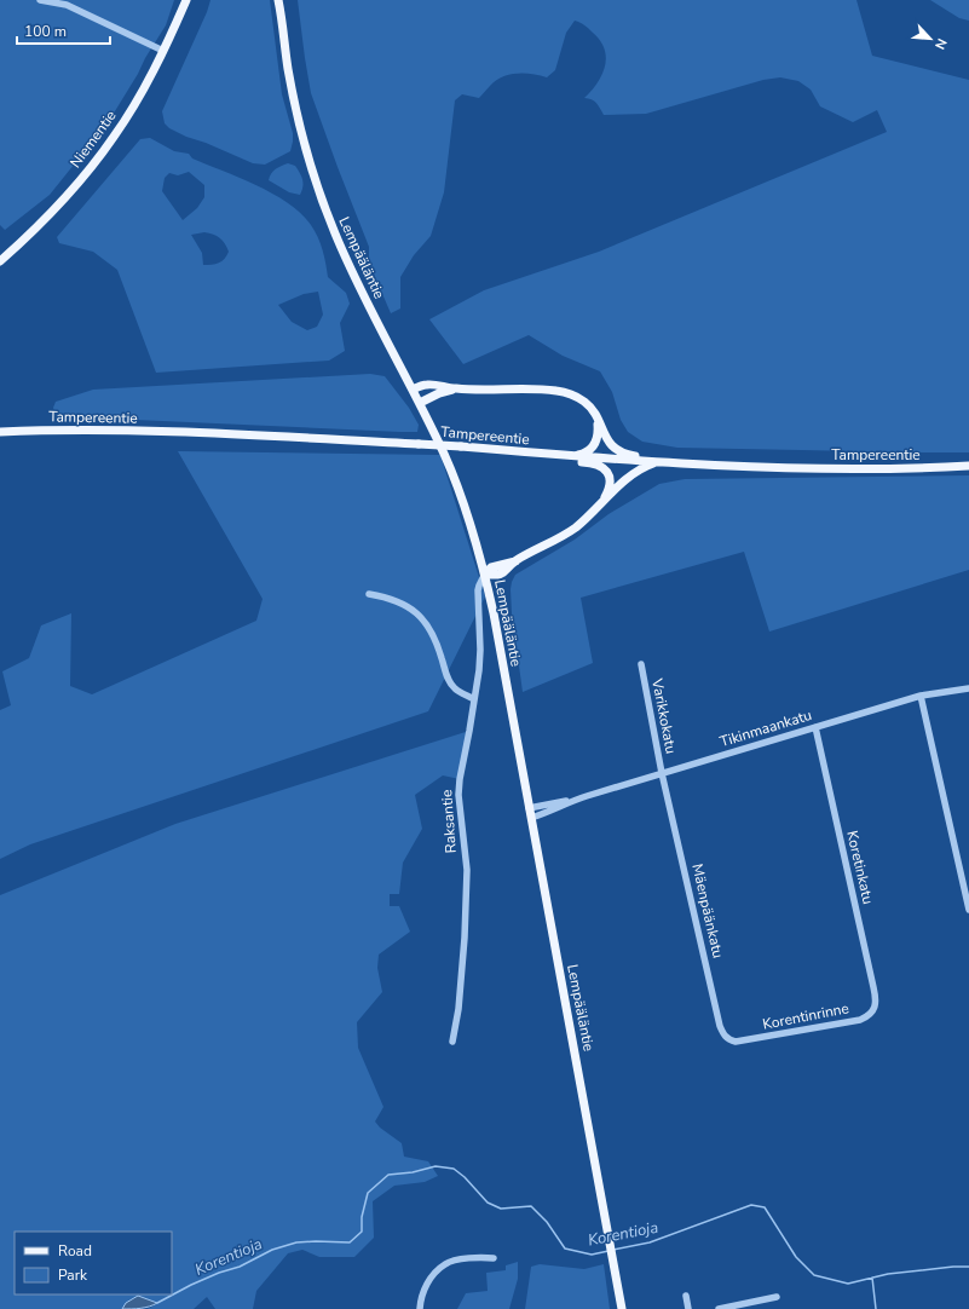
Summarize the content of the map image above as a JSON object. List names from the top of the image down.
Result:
{
  "streets": {
    "main road": ["Niementie", "Lempääläntie", "Tampereentie"],
    "street": [
      "Varikkokatu",
      "Tikinmaankatu",
      "Raksantie",
      "Koretinkatu",
      "Mäenpäänkatu",
      "Korentinrinne"
    ]
  },
  "crossings": [
    ["Lempääläntie", "Tikinmaankatu"],
    ["Lempääläntie", "Raksantie"],
    ["Varikkokatu", "Tikinmaankatu"],
    ["Varikkokatu", "Mäenpäänkatu"],
    ["Tikinmaankatu", "Koretinkatu"],
    ["Tikinmaankatu", "Mäenpäänkatu"],
    ["Koretinkatu", "Korentinrinne"],
    ["Mäenpäänkatu", "Korentinrinne"]
  ],
  "water": ["Korentioja"],
  "legend": ["Road", "Park"],
  "scale_bar": "100 m",
  "north": "bottom right"
}
